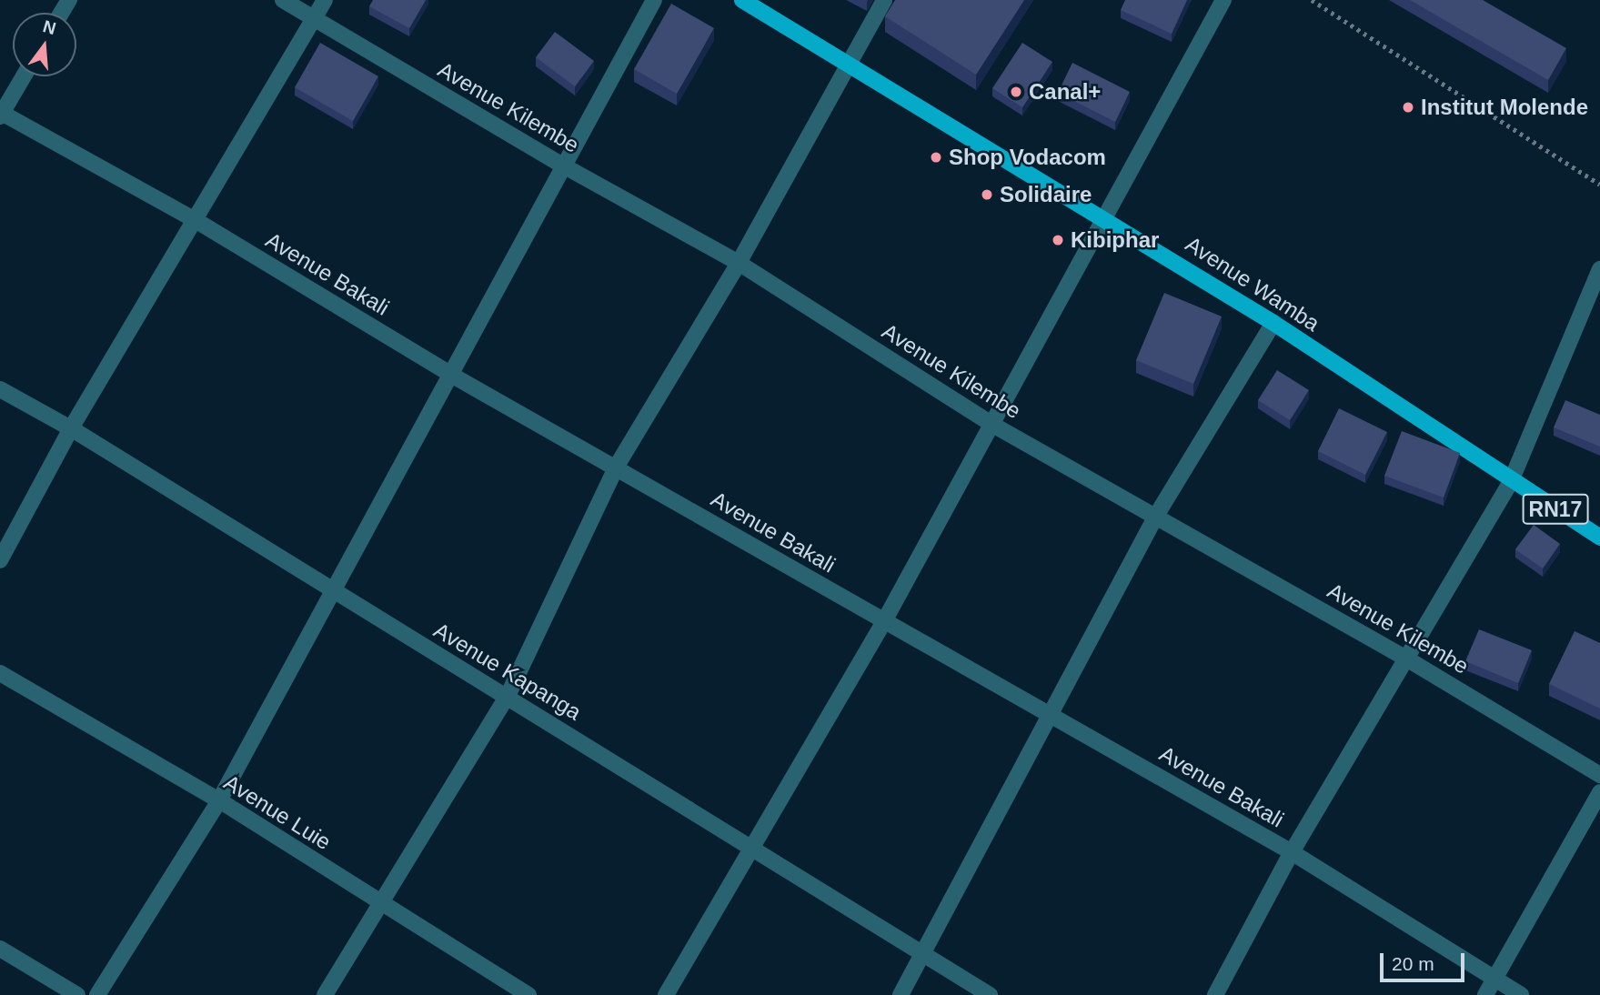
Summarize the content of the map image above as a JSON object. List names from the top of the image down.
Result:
{
  "streets": {
    "main road": ["Avenue Wamba", "RN17"],
    "street": [
      "Avenue Kilembe",
      "Avenue Bakali",
      "Avenue Kapanga",
      "Avenue Luie"
    ]
  },
  "places": [
    "Canal+",
    "Institut Molende",
    "Shop Vodacom",
    "Solidaire",
    "Kibiphar"
  ],
  "scale_bar": "20 m",
  "north": "top"
}
